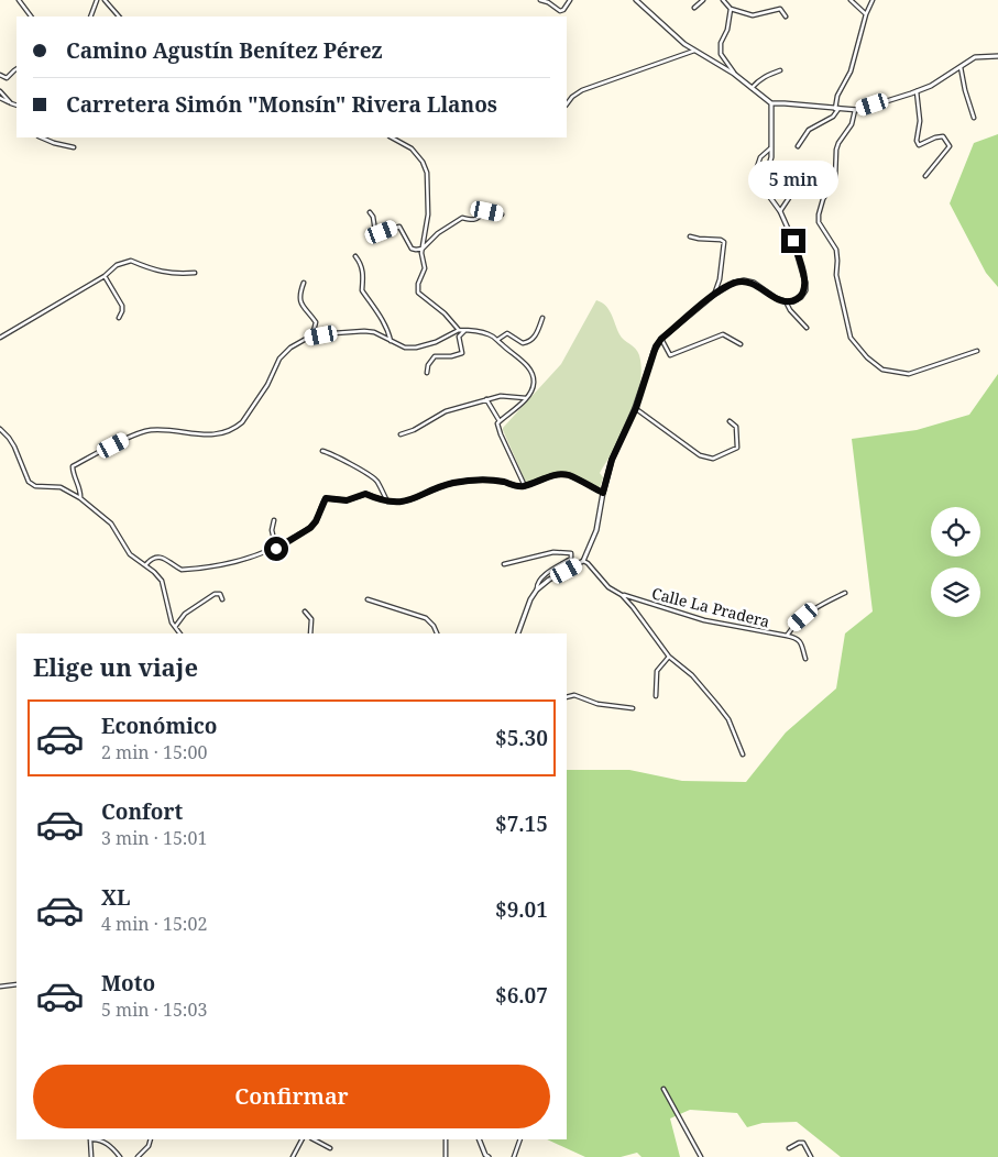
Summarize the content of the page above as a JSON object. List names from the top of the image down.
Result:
{
  "streets": {
    "street": ["Calle La Pradera"]
  },
  "page": {
    "banner": ["Camino Agustín Benítez Pérez", "Carretera Simón \"Monsín\" Rivera Llanos"],
    "bubble": "5 min",
    "heading": "Elige un viaje",
    "list": [
      {
        "name": "Económico",
        "note": "2 min · 15:00",
        "value": "$5.30"
      },
      {
        "name": "Confort",
        "note": "3 min · 15:01",
        "value": "$7.15"
      },
      {
        "name": "XL",
        "note": "4 min · 15:02",
        "value": "$9.01"
      },
      {
        "name": "Moto",
        "note": "5 min · 15:03",
        "value": "$6.07"
      }
    ],
    "buttons": "Confirmar"
  }
}
